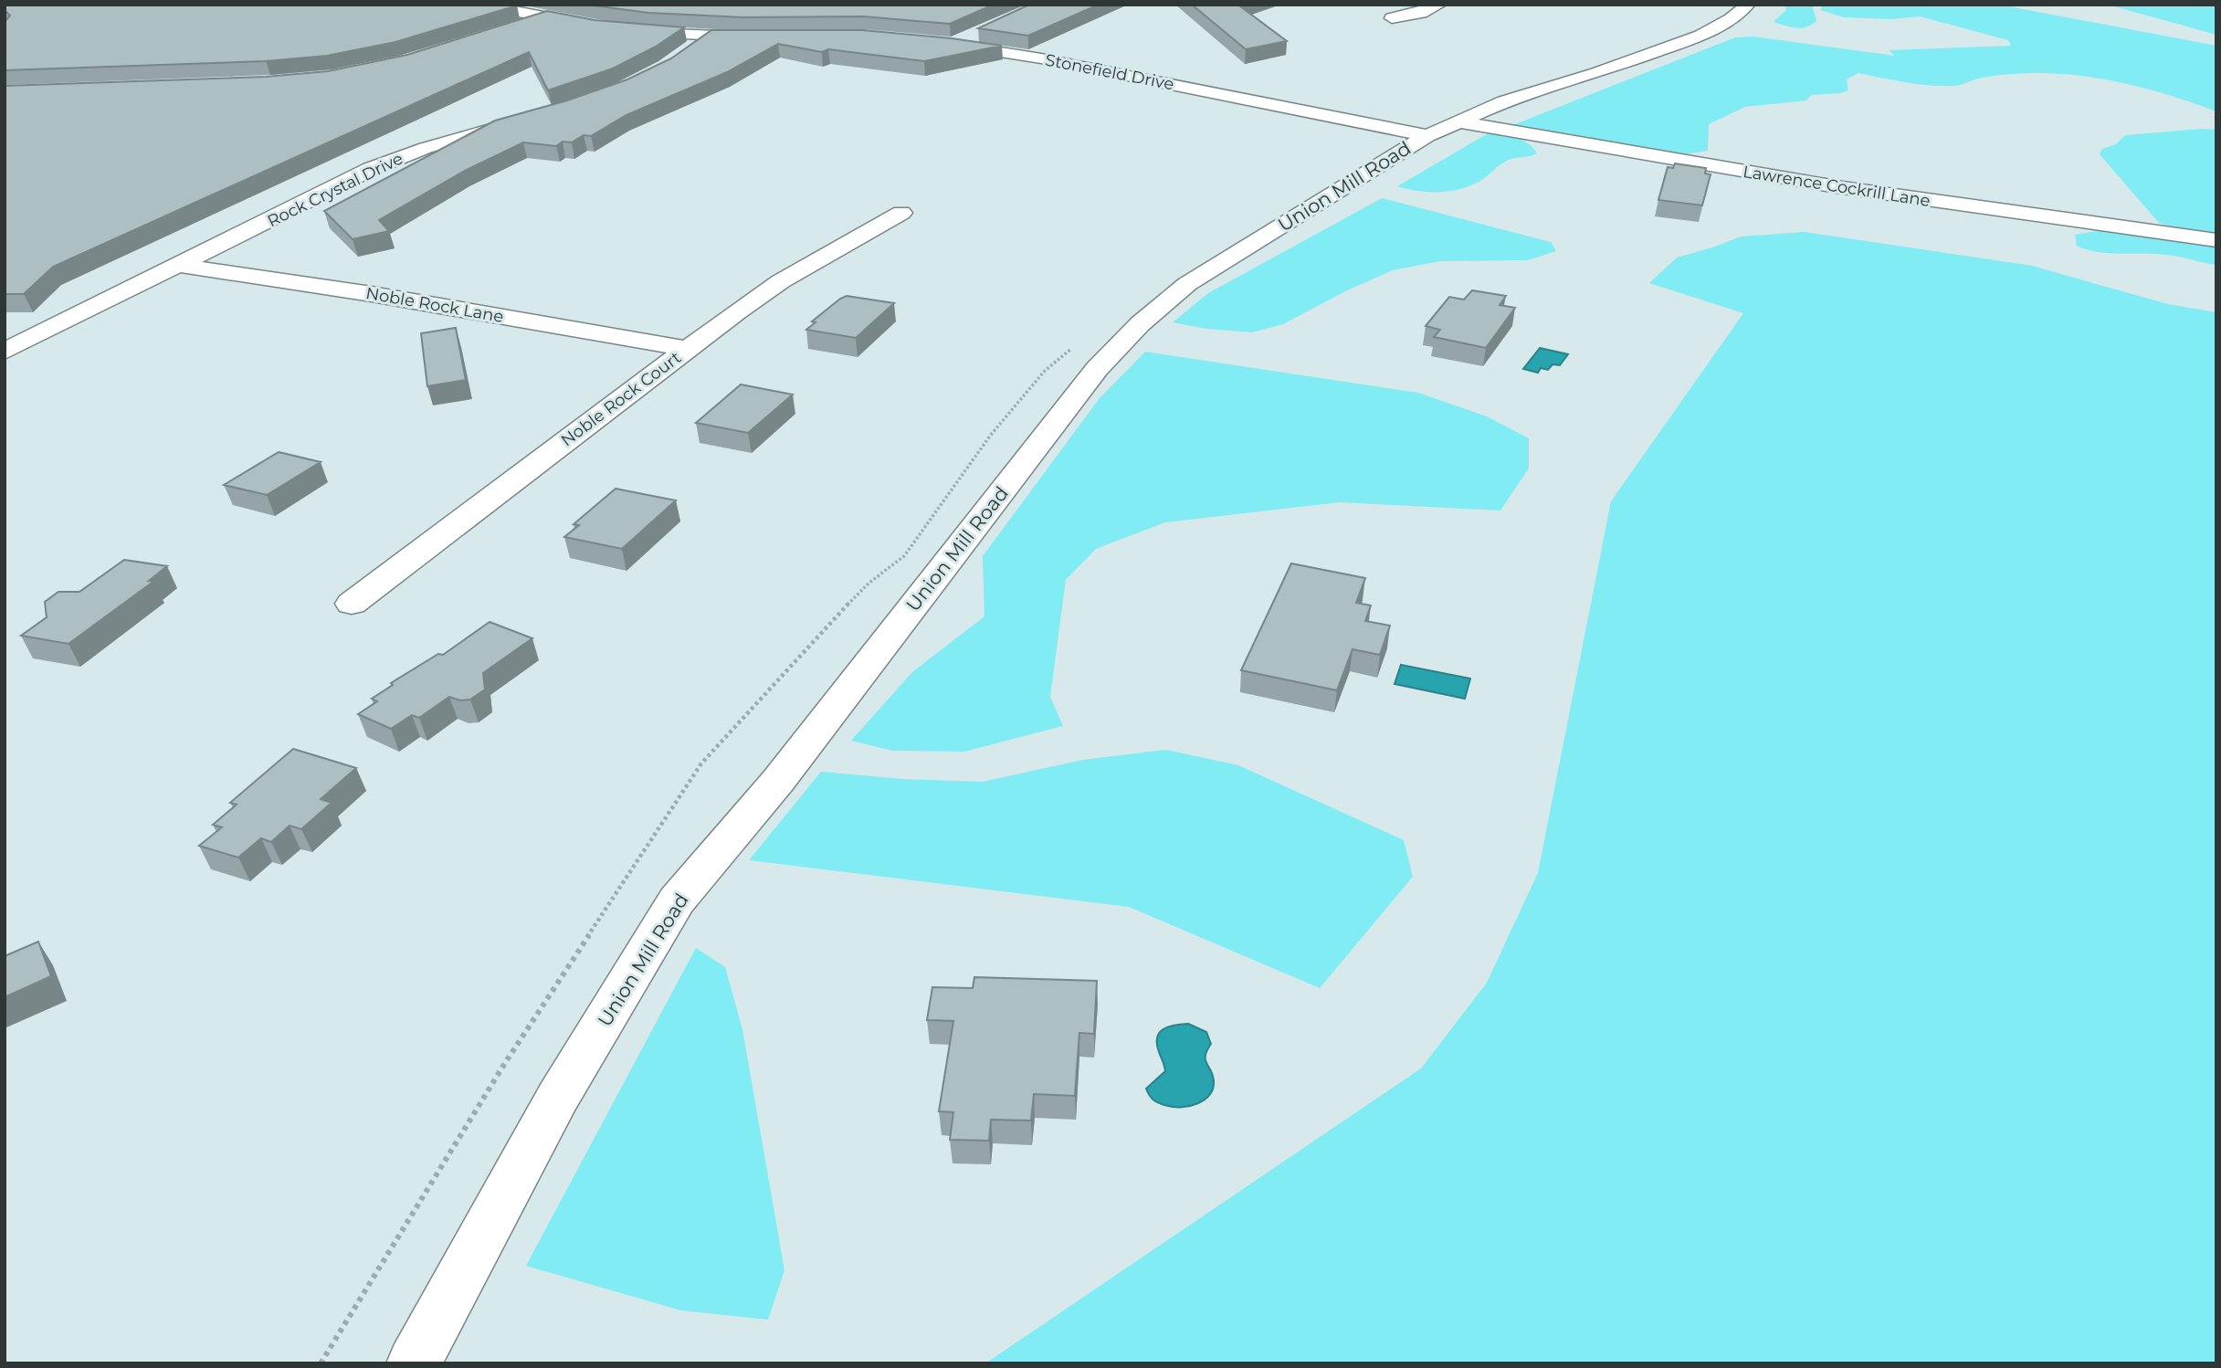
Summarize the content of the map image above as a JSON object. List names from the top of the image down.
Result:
{
  "streets": {
    "street": [
      "Stonefield Drive",
      "Union Mill Road",
      "Lawrence Cockrill Lane",
      "Rock Crystal Drive",
      "Noble Rock Lane",
      "Noble Rock Court"
    ]
  },
  "crossings": [
    ["Stonefield Drive", "Union Mill Road"],
    ["Union Mill Road", "Lawrence Cockrill Lane"],
    ["Rock Crystal Drive", "Noble Rock Lane"],
    ["Noble Rock Lane", "Noble Rock Court"]
  ]
}
